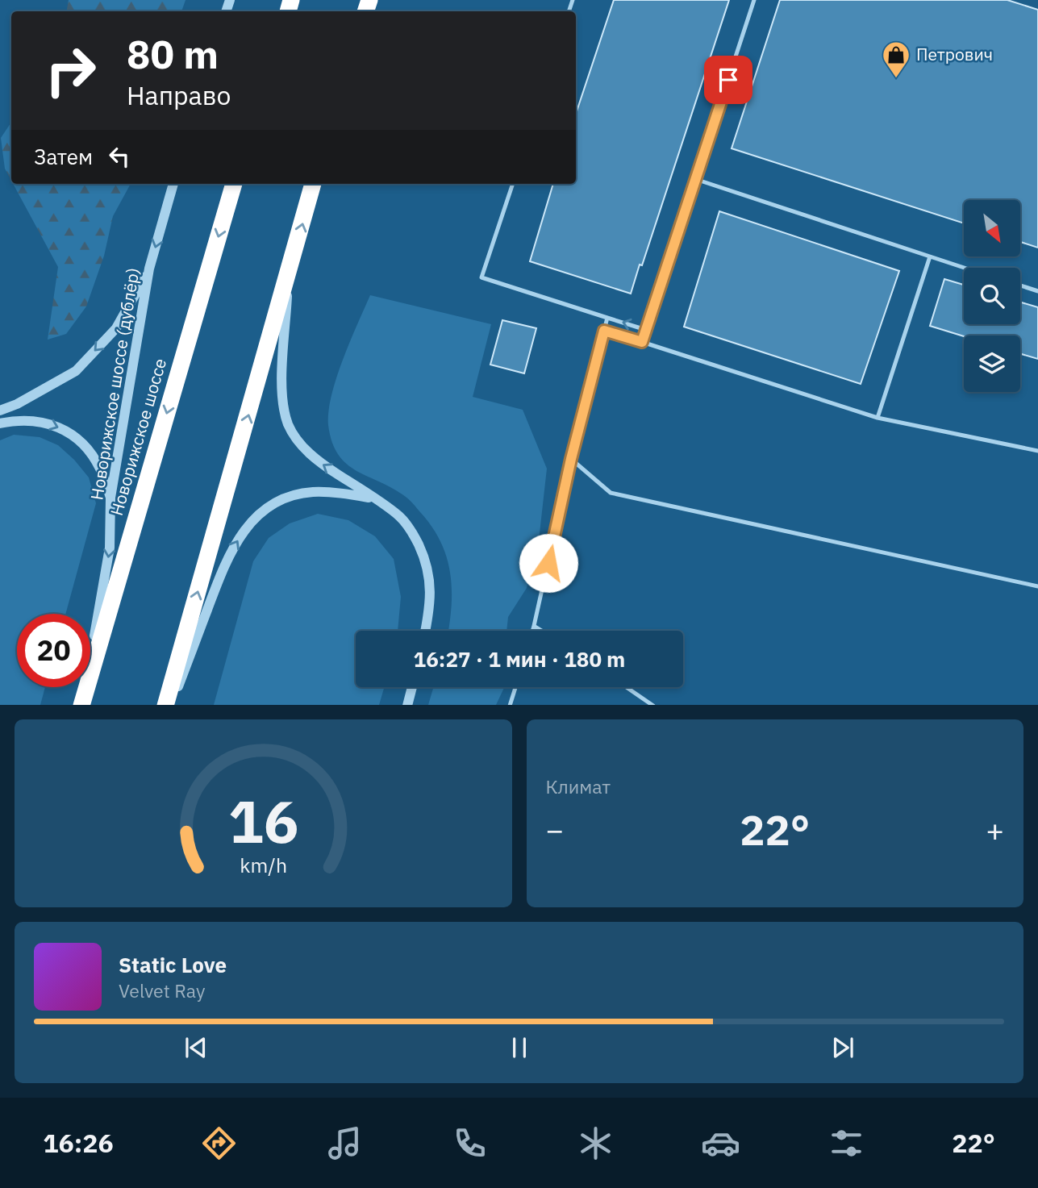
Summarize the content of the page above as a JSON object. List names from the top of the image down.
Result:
{
  "streets": {
    "highway": ["Новорижское шоссе"],
    "street": ["Новорижское шоссе (дублёр)"]
  },
  "crossings": [
    ["Новорижское шоссе (дублёр)", "Новорижское шоссе"]
  ],
  "one_way": ["Новорижское шоссе (дублёр)"],
  "places": {
    "shop": ["Петрович"]
  },
  "north": "bottom right",
  "page": {
    "turn": ["80 m", "Направо"],
    "then": "Затем",
    "limit": "20",
    "trip": "16:27 · 1 мин · 180 m",
    "tile": "Климат",
    "heat": ["−", "22°", "+"],
    "song": ["Static Love", "Velvet Ray"],
    "tabs": ["16:26", "22°"],
    "gauge": ["16", "km/h"]
  }
}
